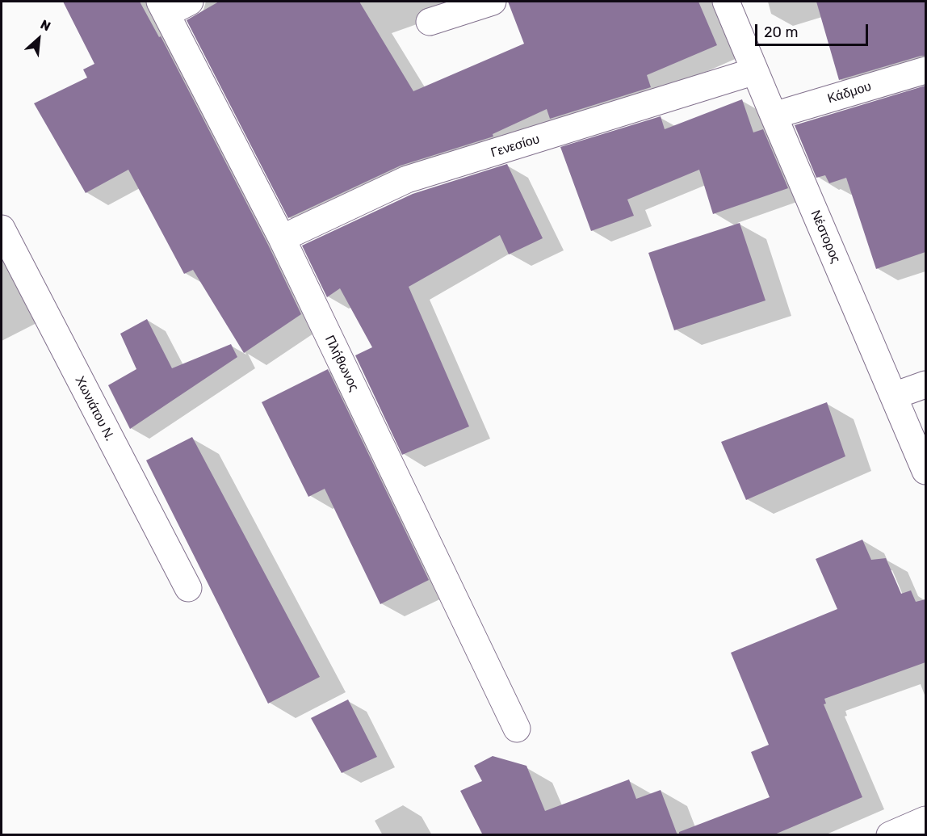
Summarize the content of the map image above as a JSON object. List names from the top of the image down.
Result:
{
  "streets": {
    "street": [
      "Κάδμου",
      "Γενεσίου",
      "Νέστορος",
      "Πλήθωνος",
      "Χωνιάτου Ν."
    ]
  },
  "crossings": [
    ["Κάδμου", "Νέστορος"],
    ["Γενεσίου", "Νέστορος"],
    ["Γενεσίου", "Πλήθωνος"]
  ],
  "scale_bar": "20 m",
  "north": "top right"
}
